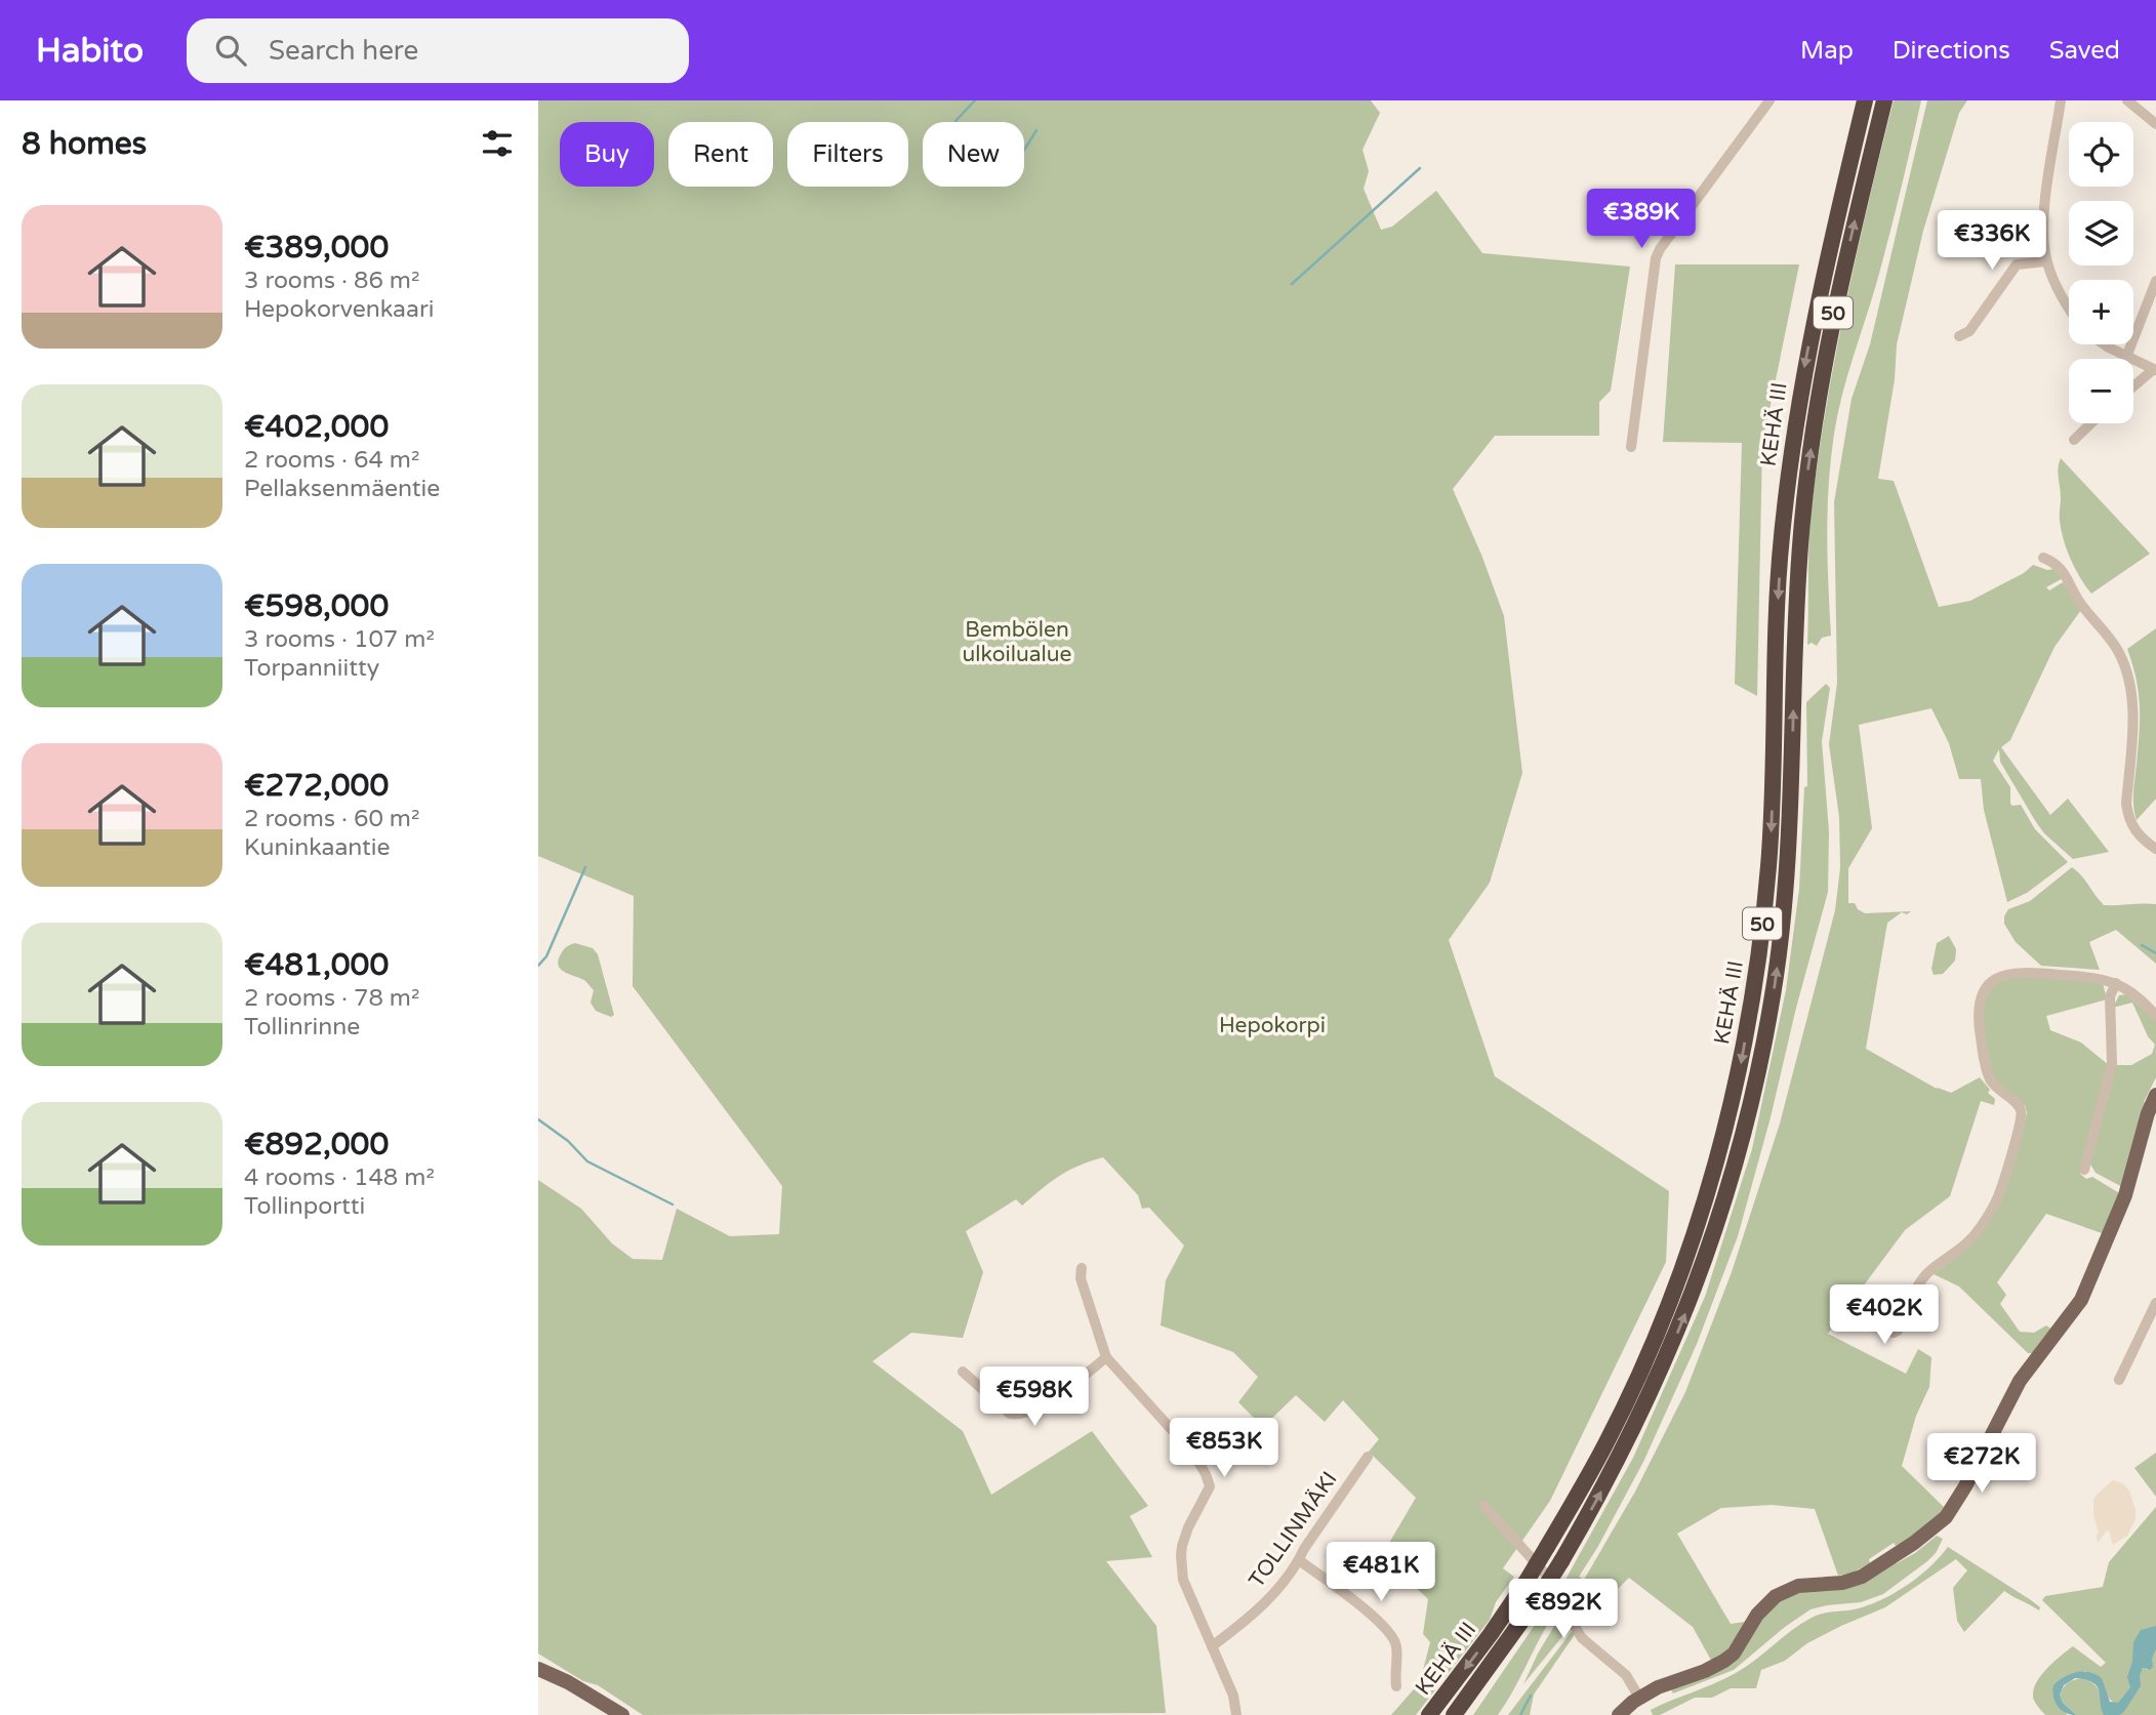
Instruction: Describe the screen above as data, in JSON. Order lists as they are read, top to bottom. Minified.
{"streets":{"highway":["50","KEHÄ III"],"street":["TOLLINMÄKI"]},"parks":["Bembölen ulkoilualue","Hepokorpi"],"page":{"header":"Habito","search":"Search here","nav":["Map","Directions","Saved"],"heading":"8 homes","map_buttons":["+","−"],"chip":["Buy","Rent","Filters","New"],"list":[{"name":"€389,000","note":"3 rooms · 86 m² · Hepokorvenkaari"},{"name":"€402,000","note":"2 rooms · 64 m² · Pellaksenmäentie"},{"name":"€598,000","note":"3 rooms · 107 m² · Torpanniitty"},{"name":"€272,000","note":"2 rooms · 60 m² · Kuninkaantie"},{"name":"€481,000","note":"2 rooms · 78 m² · Tollinrinne"},{"name":"€892,000","note":"4 rooms · 148 m² · Tollinportti"}],"price":["€389K","€336K","€402K","€598K","€853K","€272K","€481K","€892K"]}}
